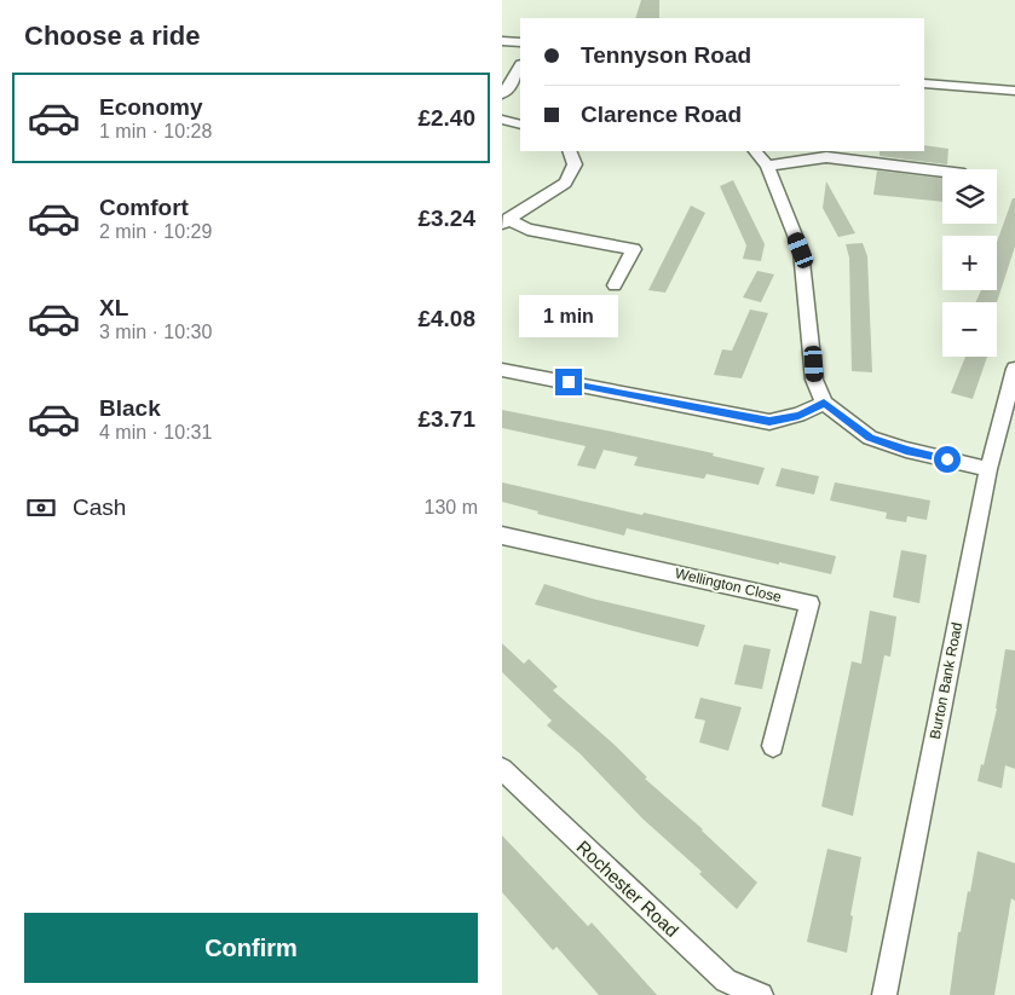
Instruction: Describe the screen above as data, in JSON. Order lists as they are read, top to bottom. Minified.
{"streets":{"street":["Wellington Close","Burton Bank Road","Rochester Road"]},"page":{"heading":"Choose a ride","banner":["Tennyson Road","Clarence Road"],"list":[{"name":"Economy","note":"1 min · 10:28","value":"£2.40"},{"name":"Comfort","note":"2 min · 10:29","value":"£3.24"},{"name":"XL","note":"3 min · 10:30","value":"£4.08"},{"name":"Black","note":"4 min · 10:31","value":"£3.71"}],"map_buttons":["+","−"],"bubble":"1 min","pay":["Cash","130 m"],"buttons":"Confirm"}}
